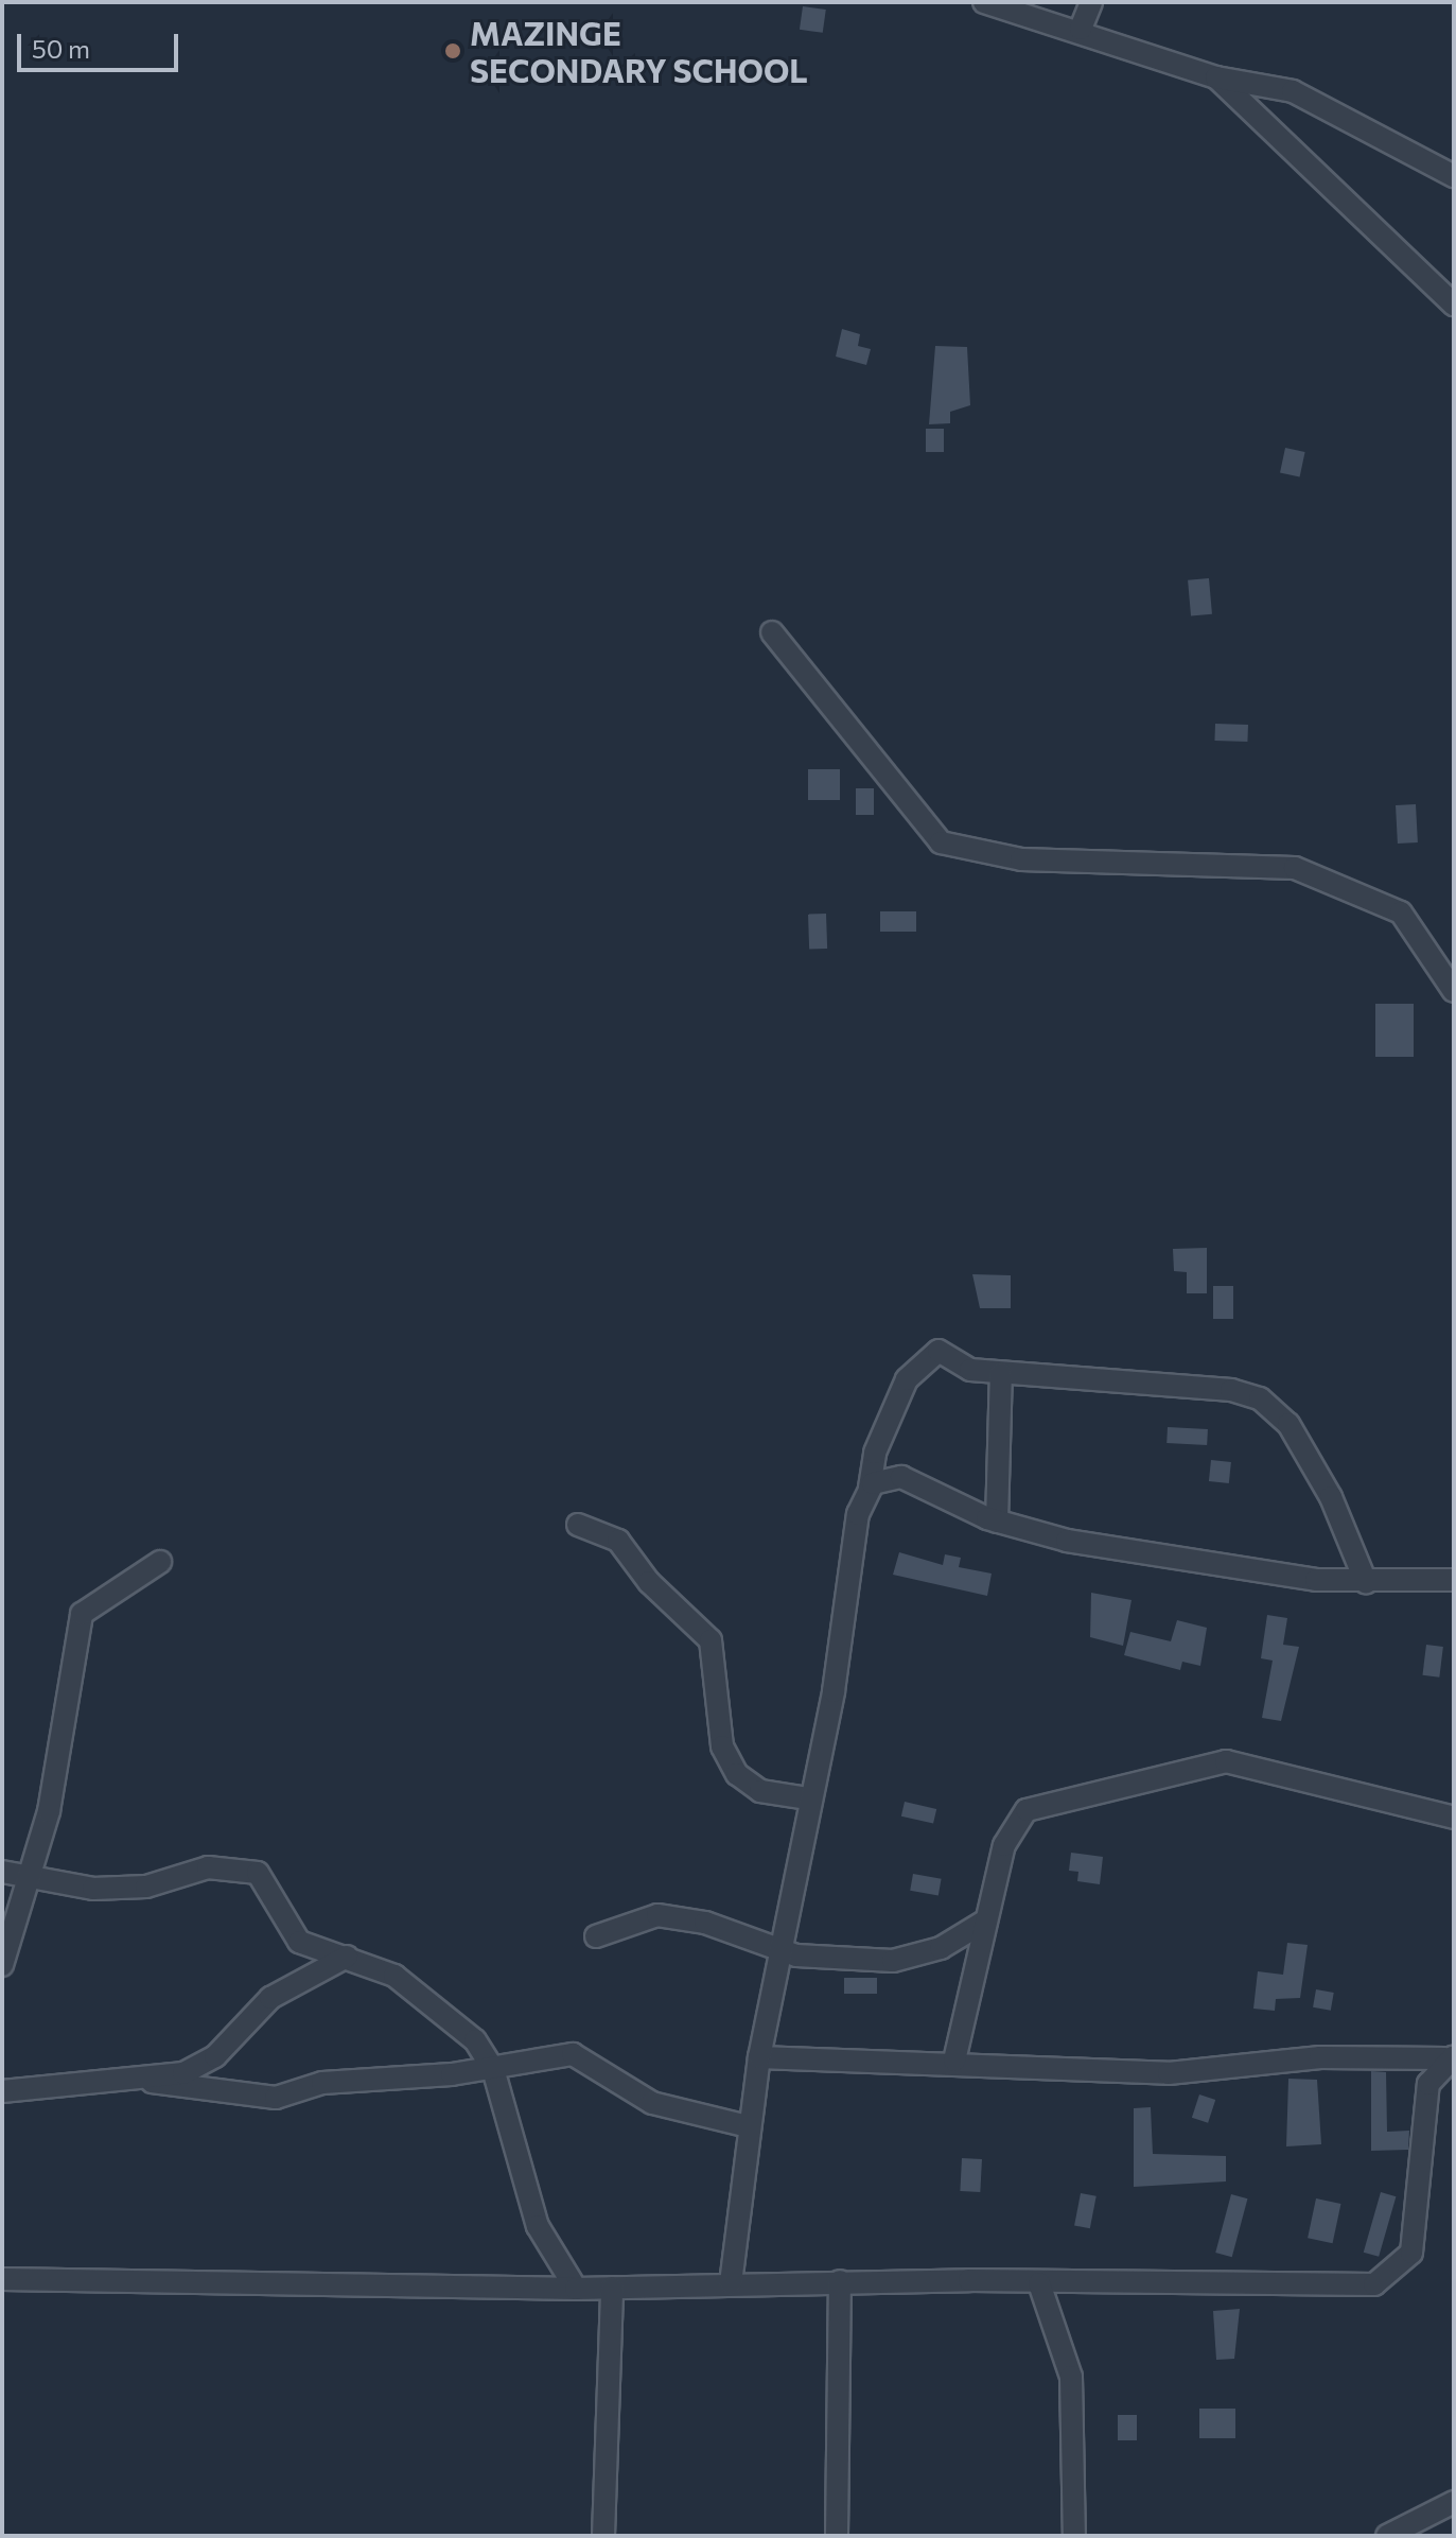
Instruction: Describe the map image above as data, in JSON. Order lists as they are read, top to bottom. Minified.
{"places":["MAZINGE SECONDARY SCHOOL"],"scale_bar":"50 m"}
